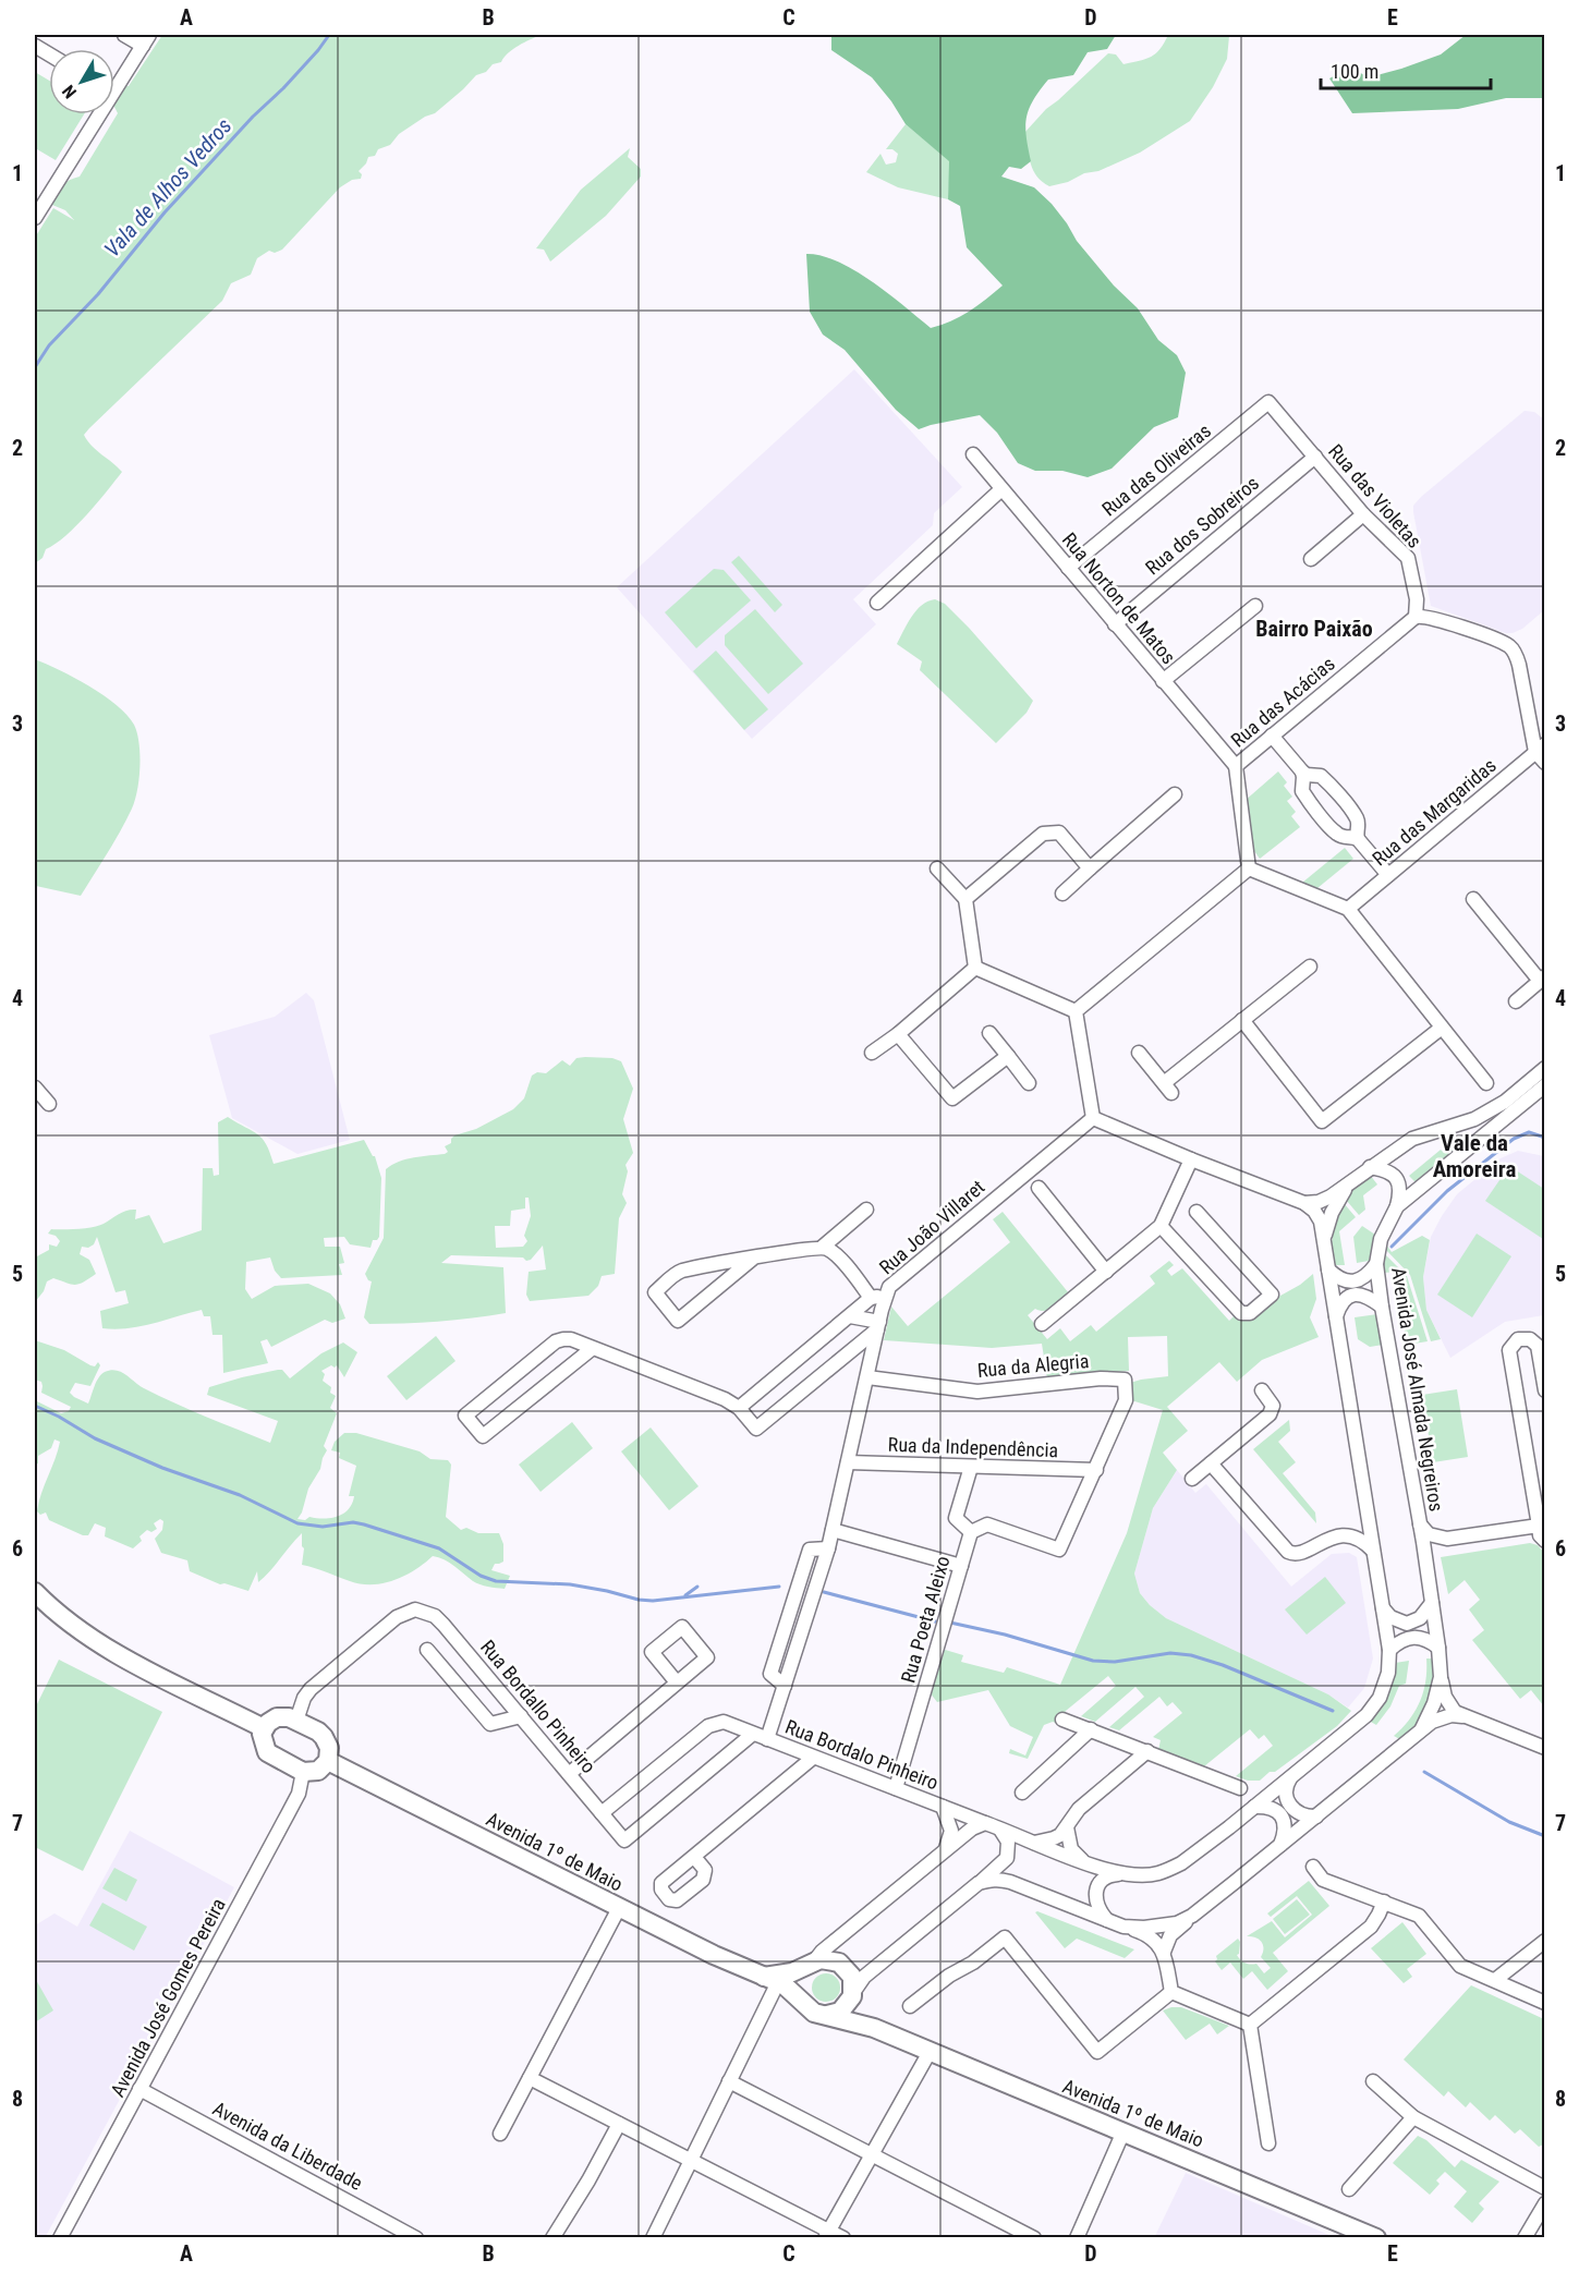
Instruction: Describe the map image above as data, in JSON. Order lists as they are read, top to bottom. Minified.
{"streets":{"main road":["Avenida 1º de Maio"],"street":["Rua das Oliveiras","Rua das Violetas","Rua dos Sobreiros","Rua Norton de Matos","Rua das Acácias","Rua das Margaridas","Rua João Villaret","Rua da Alegria","Avenida José Almada Negreiros","Rua da Independência","Rua Poeta Aleixo","Rua Bordallo Pinheiro","Rua Bordalo Pinheiro","Avenida José Gomes Pereira","Avenida da Liberdade"]},"crossings":[["Rua das Oliveiras","Rua das Violetas"],["Rua das Oliveiras","Rua Norton de Matos"],["Rua das Violetas","Rua dos Sobreiros"],["Rua das Violetas","Rua das Acácias"],["Rua dos Sobreiros","Rua Norton de Matos"],["Rua Norton de Matos","Rua das Acácias"],["Rua João Villaret","Rua da Alegria"],["Rua João Villaret","Rua da Independência"],["Rua João Villaret","Rua Bordalo Pinheiro"],["Rua da Alegria","Rua da Independência"],["Rua Poeta Aleixo","Rua Bordalo Pinheiro"],["Rua Bordallo Pinheiro","Rua Bordalo Pinheiro"],["Rua Bordallo Pinheiro","Avenida 1º de Maio"],["Rua Bordallo Pinheiro","Avenida José Gomes Pereira"],["Avenida 1º de Maio","Avenida José Gomes Pereira"],["Avenida José Gomes Pereira","Avenida da Liberdade"]],"districts":["Bairro Paixão","Vale da Amoreira"],"water":["Vala de Alhos Vedros"],"scale_bar":"100 m","north":"bottom left","grid":{"columns":["A","B","C","D","E"],"rows":["1","2","3","4","5","6","7","8"]}}
